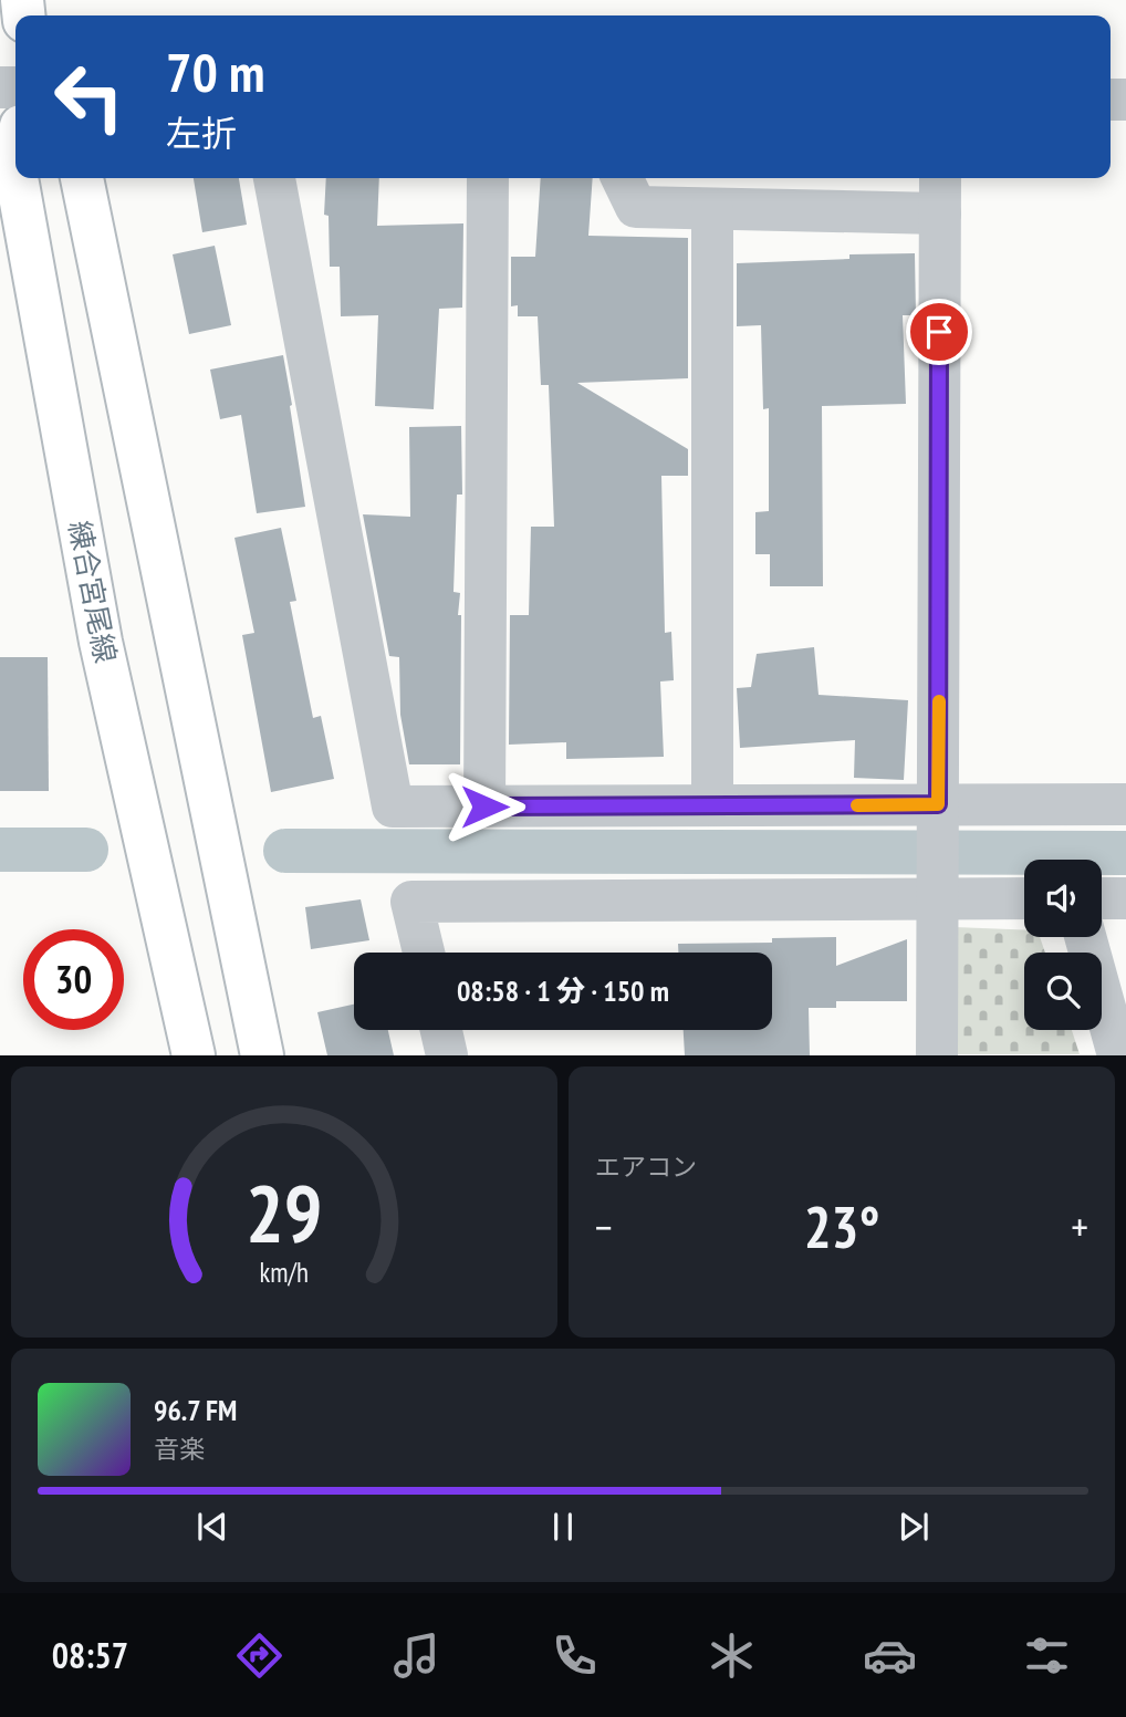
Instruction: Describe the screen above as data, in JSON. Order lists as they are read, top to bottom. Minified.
{"streets":{"main road":["練合宮尾線"]},"page":{"turn":["70 m","左折"],"limit":"30","trip":"08:58 · 1 分 · 150 m","tile":"エアコン","heat":["−","23°","+"],"song":["96.7 FM","音楽"],"tabs":"08:57","gauge":["29","km/h"]}}
